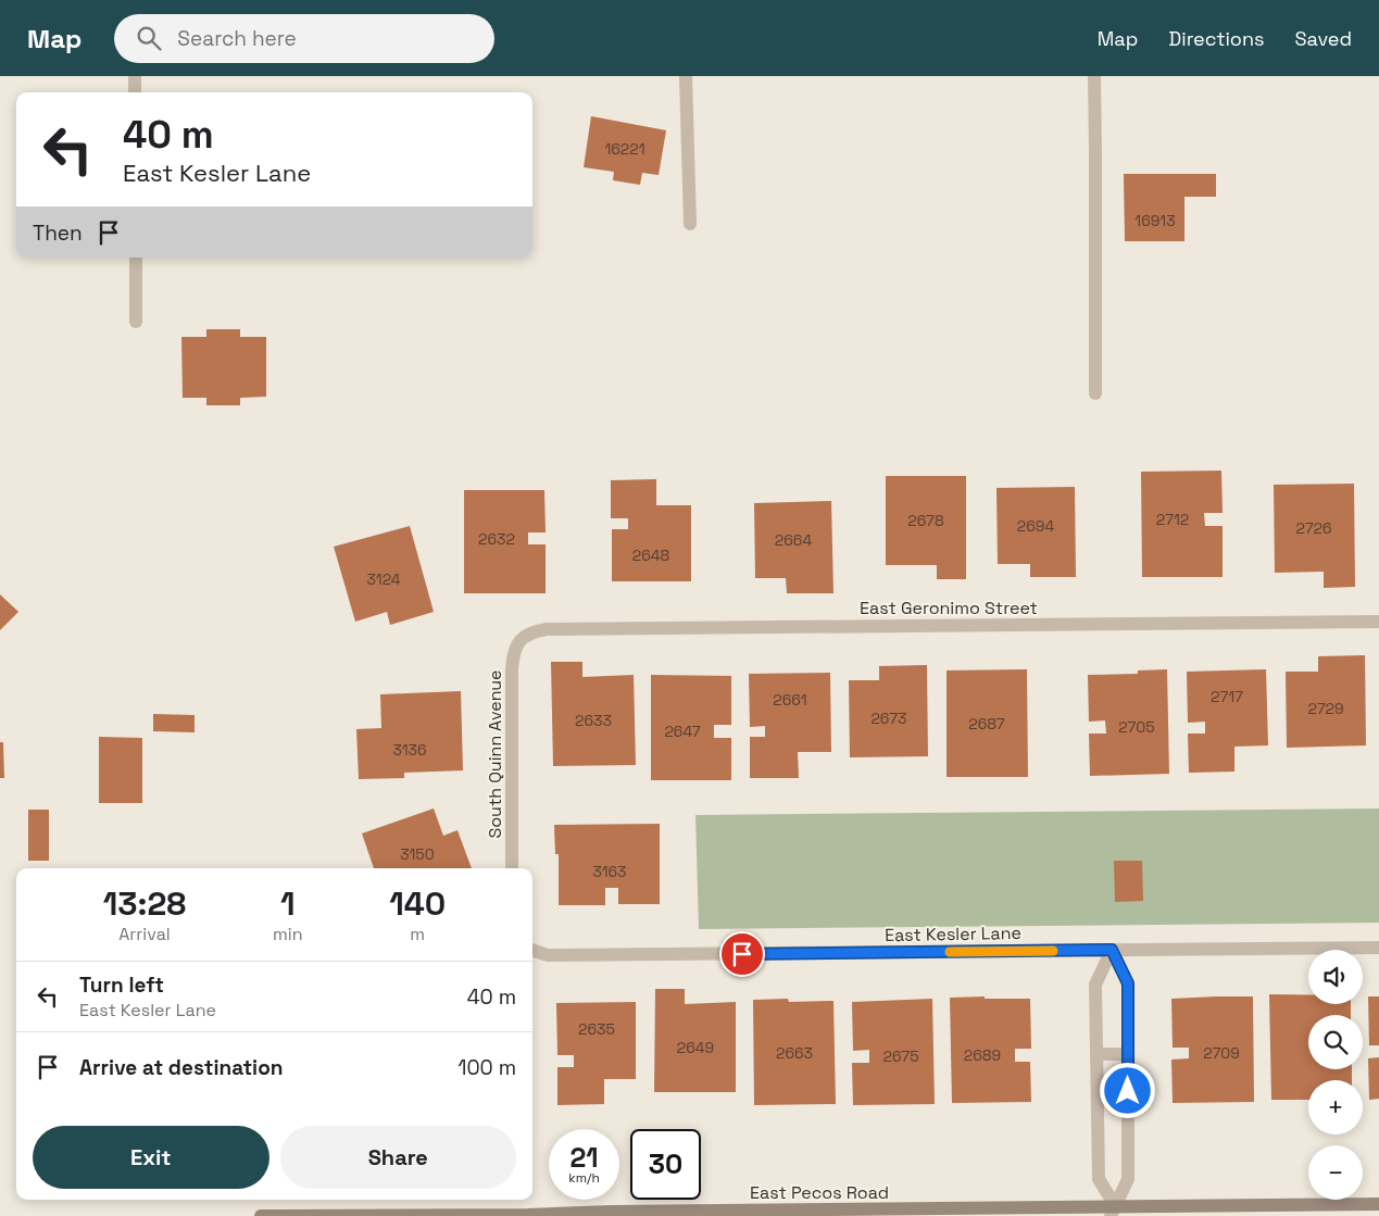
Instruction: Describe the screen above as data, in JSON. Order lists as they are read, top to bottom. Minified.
{"streets":{"main road":["East Pecos Road"],"street":["East Geronimo Street","South Quinn Avenue","East Kesler Lane"]},"crossings":[["East Geronimo Street","South Quinn Avenue"]],"house_numbers":["16221","16913","2712","2678","2694","2726","2632","2664","2648","3124","2717","2661","2729","2673","2633","2687","2705","2647","3136","3150","3163","2635","2649","2663","2709","2689","2675"],"page":{"header":"Map","search":"Search here","nav":["Map","Directions","Saved"],"turn":["40 m","East Kesler Lane"],"then":"Then","eta":["13:28","Arrival","1","min","140","m"],"map_buttons":["+","−"],"list":[{"name":"Turn left","note":"East Kesler Lane","value":"40 m"},{"name":"Arrive at destination","value":"100 m"}],"buttons":["Exit","Share"],"speed":"21 km/h","limit":"30"}}
